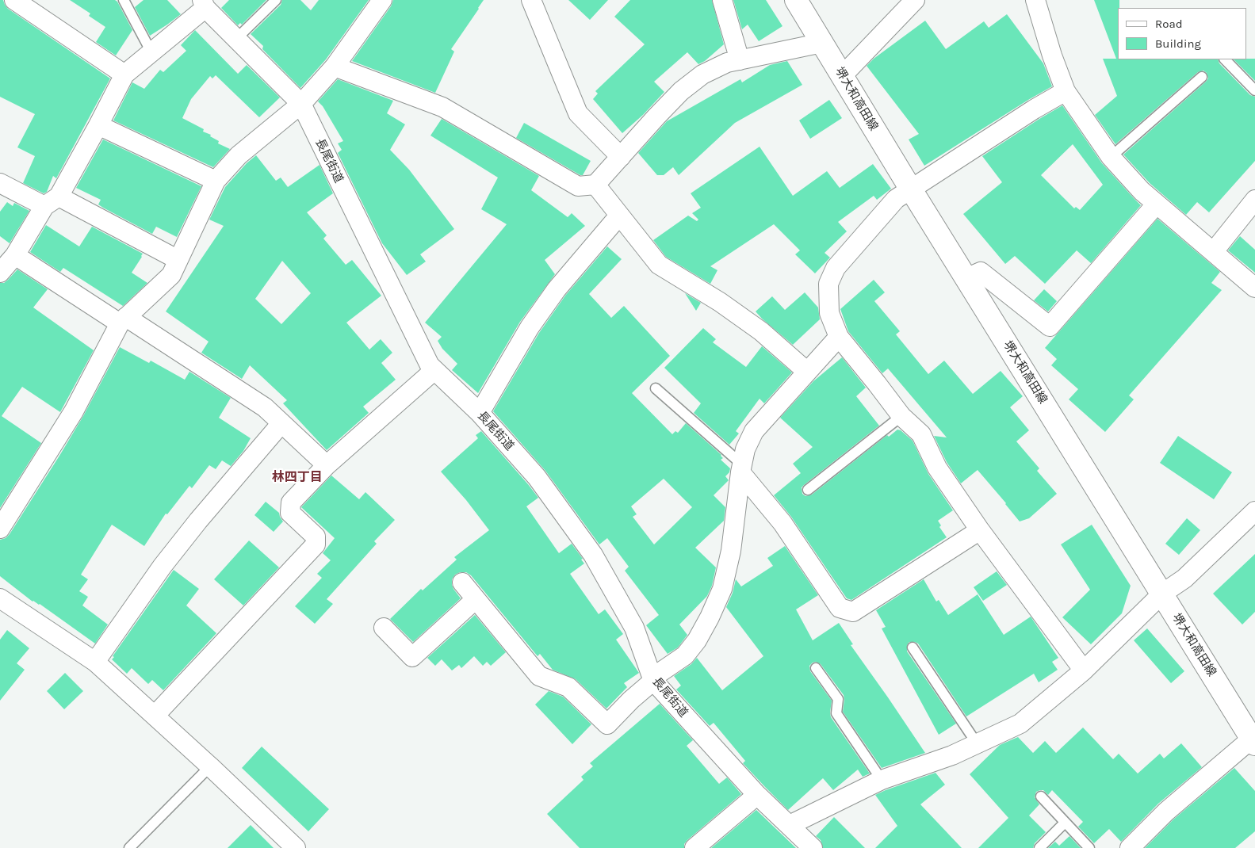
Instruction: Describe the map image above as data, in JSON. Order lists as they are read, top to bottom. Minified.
{"streets":{"main road":["堺大和高田線"],"street":["長尾街道"]},"districts":["林四丁目"],"legend":["Road","Building"]}
